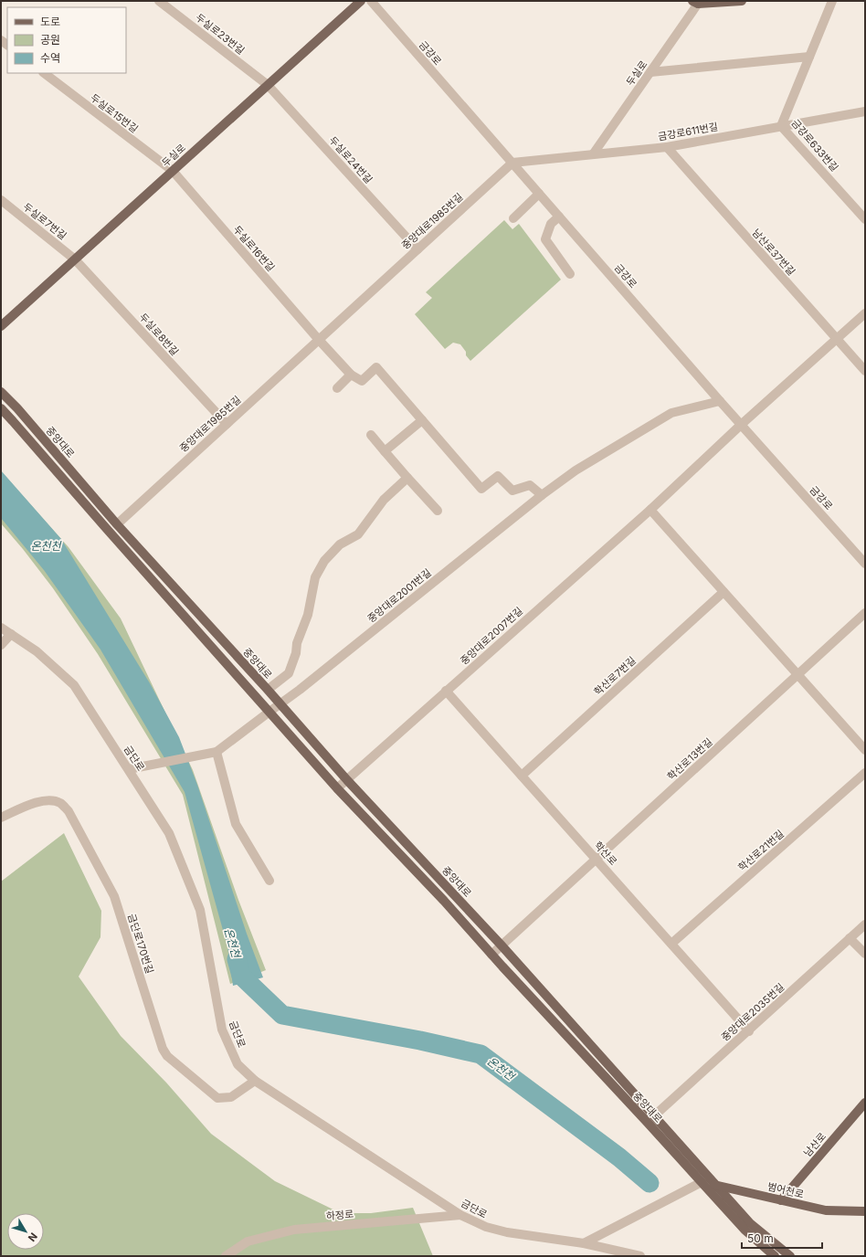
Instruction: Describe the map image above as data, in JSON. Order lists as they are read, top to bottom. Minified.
{"streets":{"main road":["두실로","중앙대로","남산로","범어천로"],"street":["두실로23번길","금강로","두실로15번길","금강로611번길","금강로633번길","두실로24번길","두실로7번길","중앙대로1985번길","두실로16번길","남산로37번길","두실로8번길","중앙대로2001번길","중앙대로2007번길","학산로7번길","금단로","학산로13번길","학산로21번길","학산로","금단로170번길","중앙대로2035번길","하정로"]},"crossings":[["두실로23번길","두실로"],["두실로23번길","두실로24번길"],["금강로","금강로611번길"],["금강로","중앙대로1985번길"],["금강로","중앙대로2001번길"],["금강로","중앙대로2007번길"],["두실로","두실로15번길"],["두실로","금강로611번길"],["두실로","두실로24번길"],["두실로","두실로7번길"],["두실로","두실로16번길"],["두실로","두실로8번길"],["두실로15번길","두실로16번길"],["금강로611번길","금강로633번길"],["금강로611번길","중앙대로1985번길"],["금강로611번길","남산로37번길"],["두실로24번길","중앙대로1985번길"],["두실로7번길","두실로8번길"],["중앙대로1985번길","두실로16번길"],["중앙대로1985번길","두실로8번길"],["중앙대로1985번길","중앙대로"],["중앙대로","중앙대로2001번길"],["중앙대로","중앙대로2007번길"],["중앙대로","중앙대로2035번길"],["중앙대로","범어천로"],["중앙대로2007번길","학산로"],["학산로7번길","학산로"],["금단로","금단로170번길"],["금단로","하정로"],["학산로13번길","학산로"],["학산로21번길","학산로"],["학산로","중앙대로2035번길"],["남산로","범어천로"]],"water":["온천천"],"legend":["도로","공원","수역"],"scale_bar":"50 m","north":"bottom right"}
